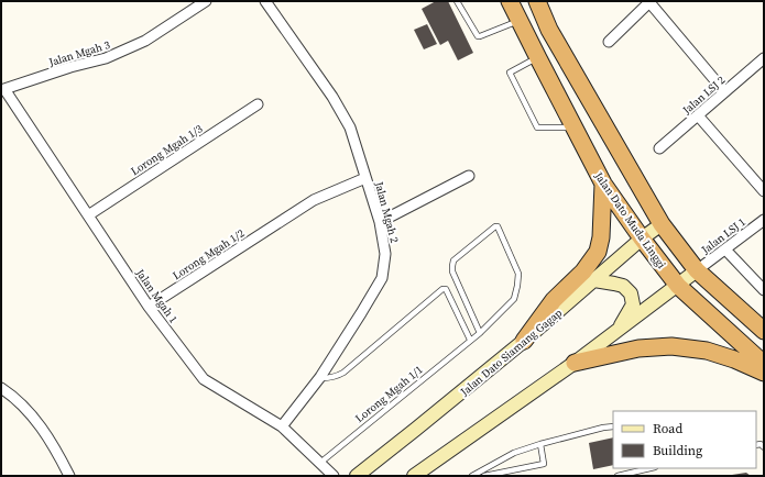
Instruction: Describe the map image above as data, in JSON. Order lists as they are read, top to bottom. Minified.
{"streets":{"highway":["Jalan Dato Muda Linggi"],"main road":["Jalan Dato Siamang Gagap"],"street":["Jalan Mgah 3","Jalan LSJ 2","Lorong Mgah 1/3","Jalan Mgah 2","Jalan LSJ 1","Lorong Mgah 1/2","Jalan Mgah 1"],"lane":["Lorong Mgah 1/1"]},"crossings":[["Jalan Mgah 3","Jalan Mgah 1"],["Lorong Mgah 1/3","Jalan Mgah 1"],["Jalan Mgah 2","Lorong Mgah 1/2"],["Jalan Mgah 2","Jalan Mgah 1"],["Jalan Dato Muda Linggi","Jalan LSJ 1"],["Jalan Dato Muda Linggi","Jalan Dato Siamang Gagap"],["Lorong Mgah 1/2","Jalan Mgah 1"],["Jalan Mgah 1","Lorong Mgah 1/1"]],"legend":["Road","Building"]}
